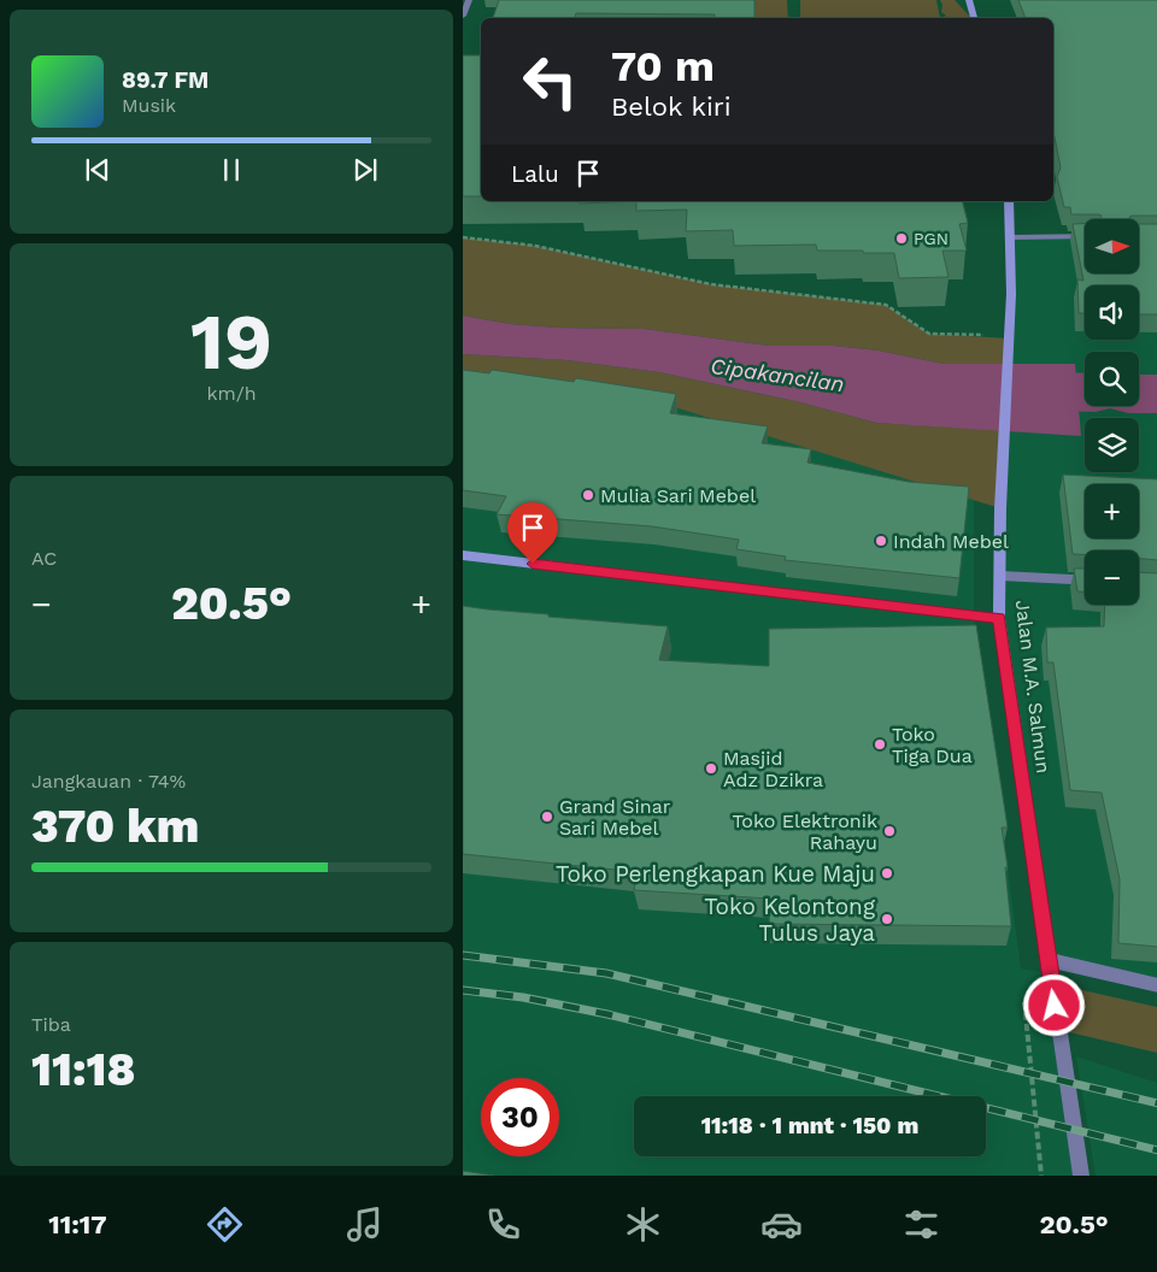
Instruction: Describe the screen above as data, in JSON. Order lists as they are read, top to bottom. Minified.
{"streets":{"street":["Jalan M.A. Salmun"]},"water":["Cipakancilan"],"places":["PGN","Mulia Sari Mebel","Indah Mebel","Toko Tiga Dua","Masjid Adz Dzikra","Grand Sinar Sari Mebel","Toko Elektronik Rahayu","Toko Perlengkapan Kue Maju","Toko Kelontong Tulus Jaya"],"north":"right","page":{"turn":["70 m","Belok kiri"],"song":["89.7 FM","Musik"],"then":"Lalu","map_buttons":["+","−"],"tile":[["19","km/h"],"AC",["Jangkauan · 74%","370 km"],["Tiba","11:18"]],"heat":["−","20.5°","+"],"limit":"30","trip":"11:18 · 1 mnt · 150 m","tabs":["11:17","20.5°"]}}
